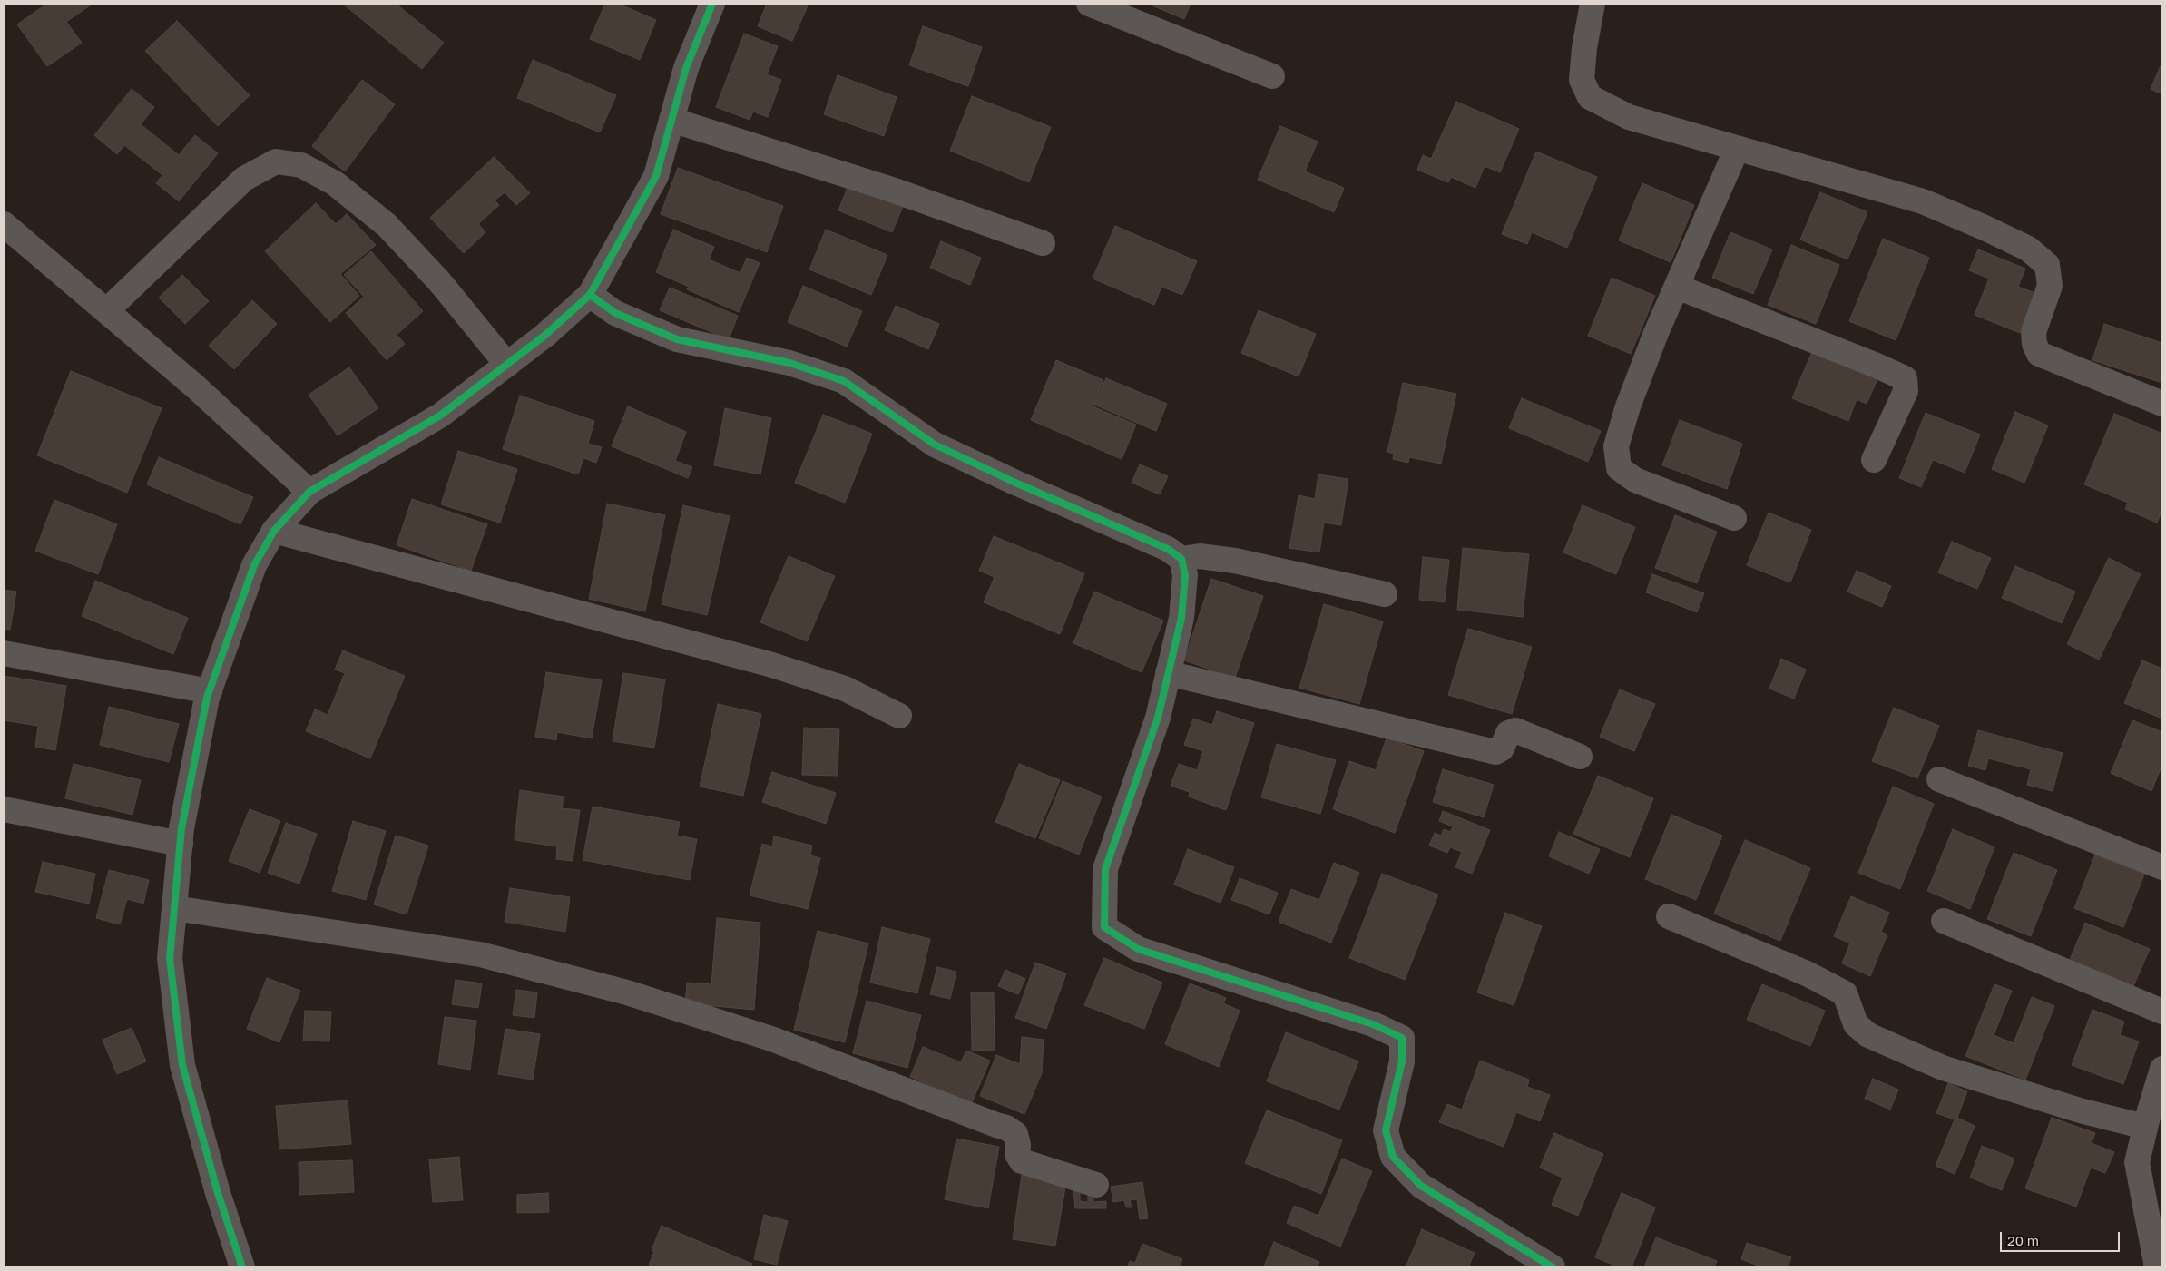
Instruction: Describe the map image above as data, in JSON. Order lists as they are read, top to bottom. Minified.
{"scale_bar":"20 m"}
